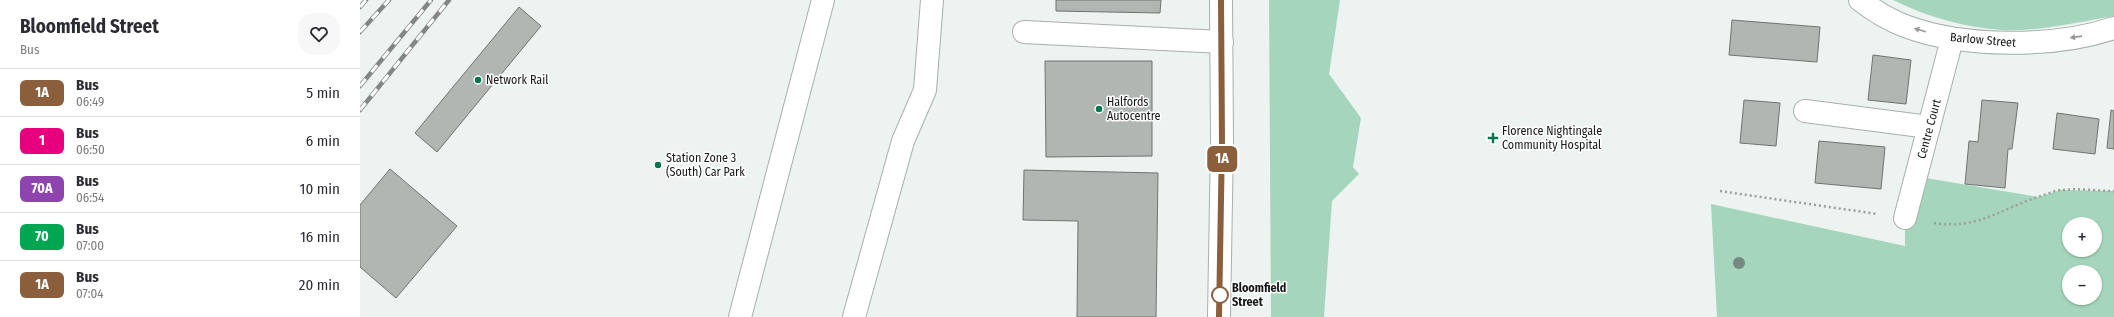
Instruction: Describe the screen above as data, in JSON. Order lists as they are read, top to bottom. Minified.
{"streets":{"street":["Barlow Street","Centre Court"]},"crossings":[["Barlow Street","Centre Court"]],"places":{"other":["Network Rail","Halfords Autocentre","Station Zone 3 (South) Car Park","Bloomfield Street"],"health":["Florence Nightingale Community Hospital"]},"lines":["bus line 1A"],"page":{"heading":["Bloomfield Street","Bus"],"on_map":"1A","list":[{"mark":"1A","name":"Bus","note":"06:49","value":"5 min"},{"mark":"1","name":"Bus","note":"06:50","value":"6 min"},{"mark":"70A","name":"Bus","note":"06:54","value":"10 min"},{"mark":"70","name":"Bus","note":"07:00","value":"16 min"},{"mark":"1A","name":"Bus","note":"07:04","value":"20 min"}],"map_buttons":["+","−"]}}
